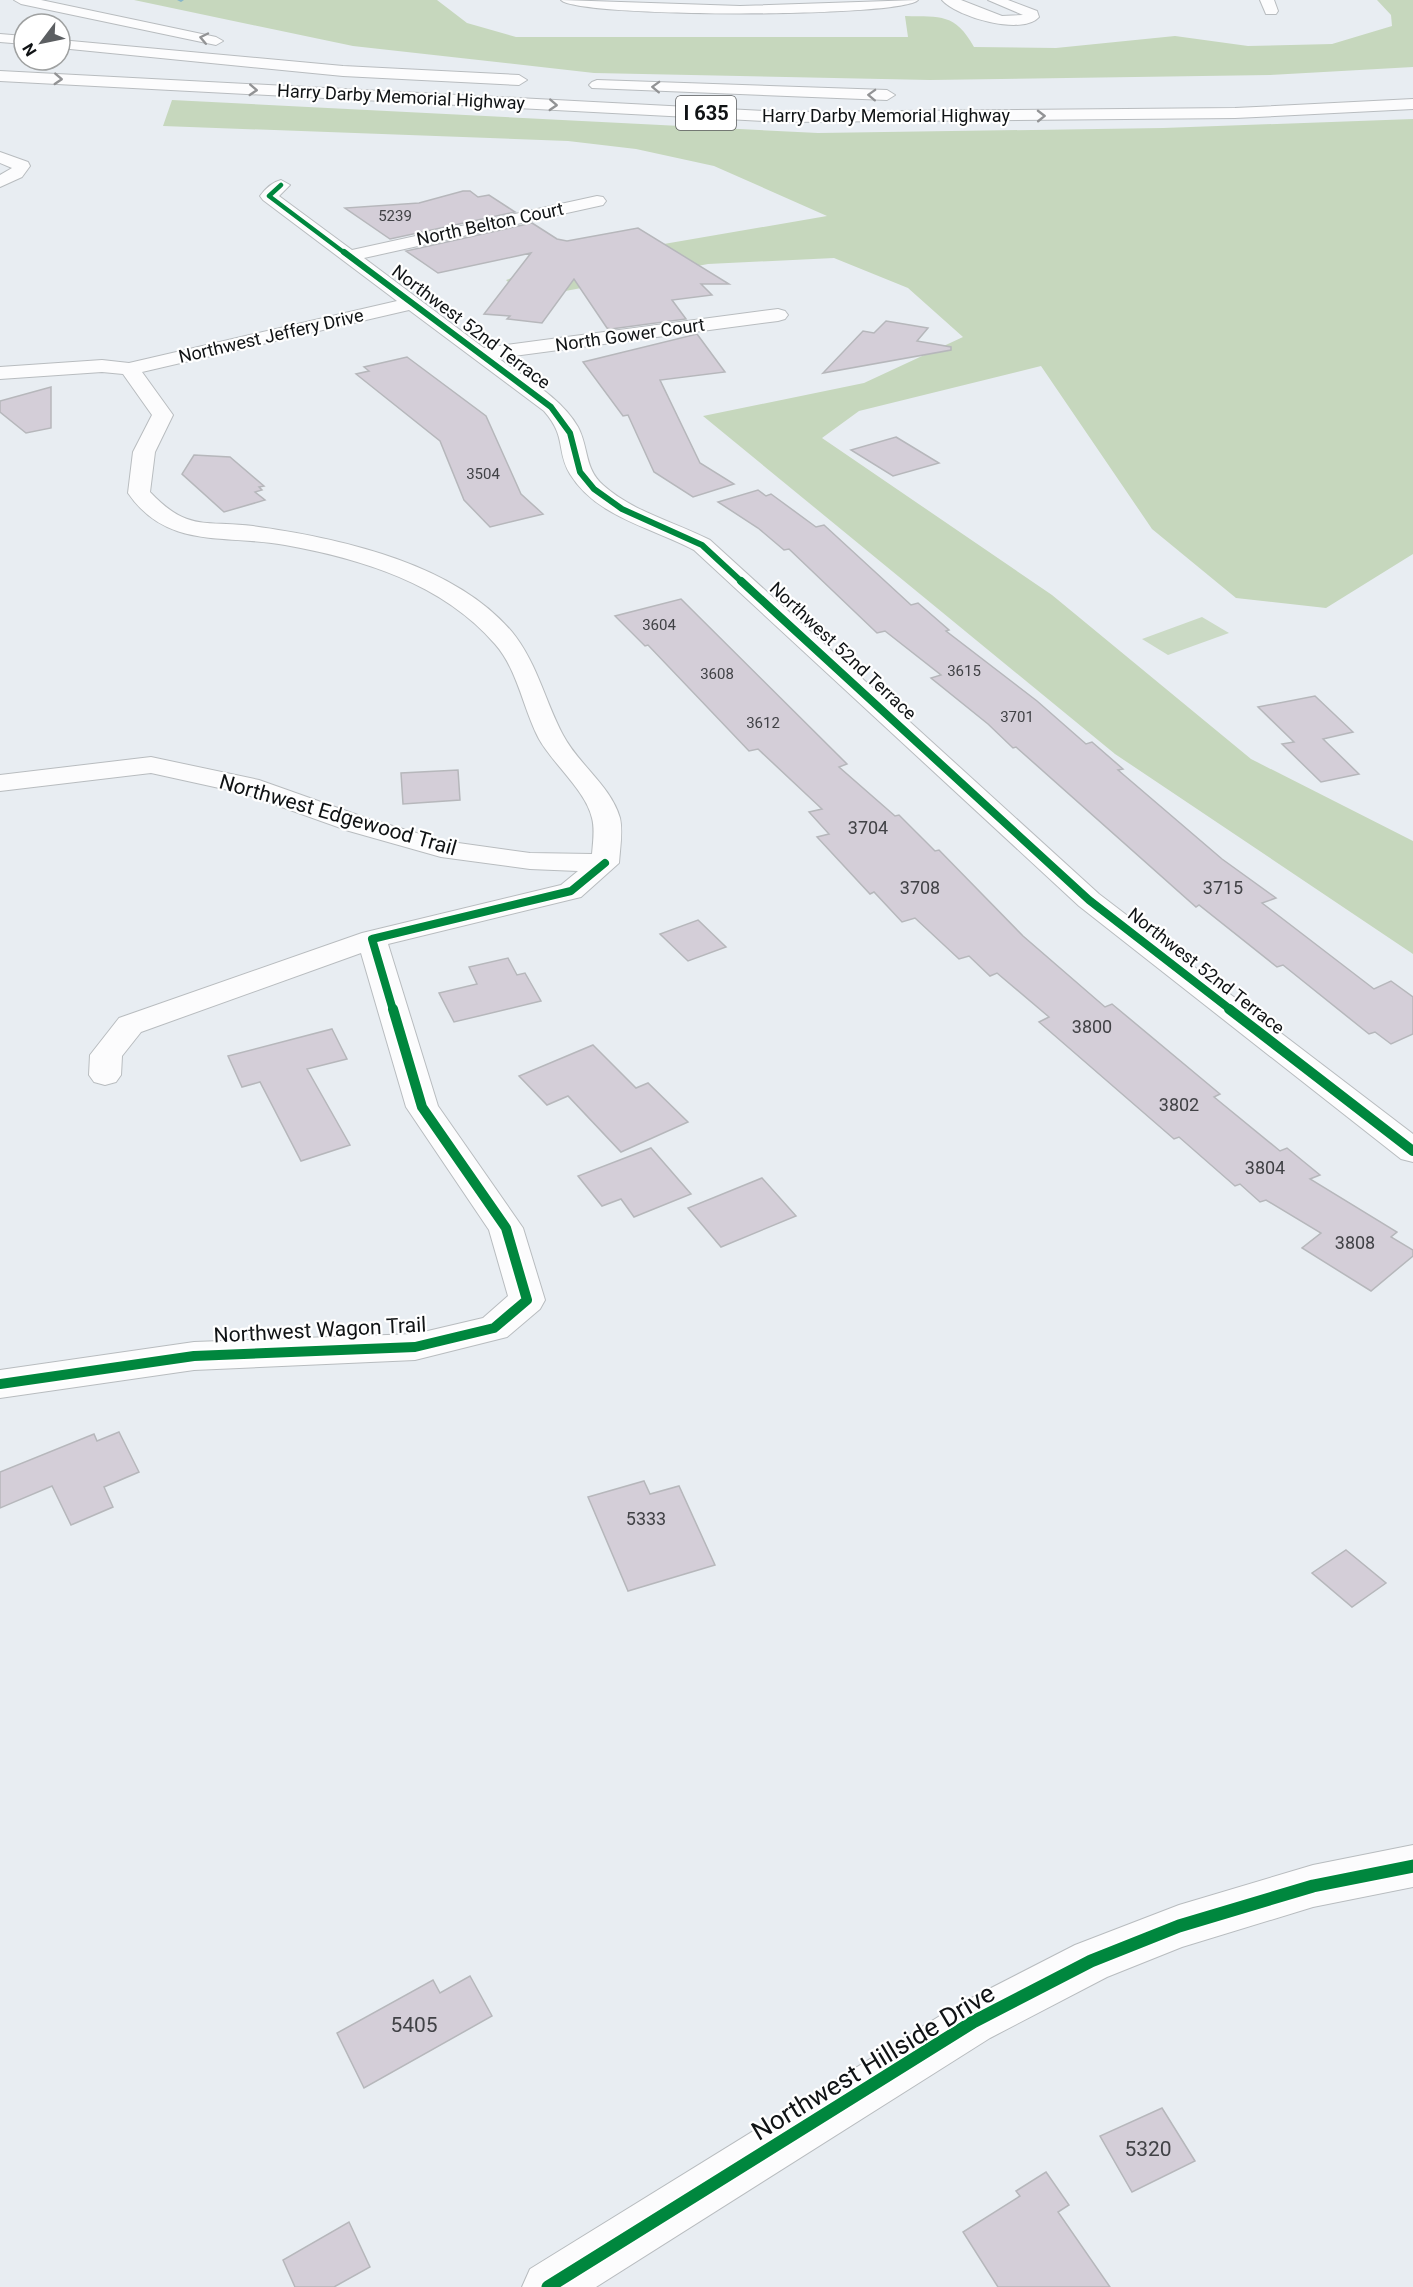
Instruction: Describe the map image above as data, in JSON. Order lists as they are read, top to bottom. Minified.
{"streets":{"main road":["Harry Darby Memorial Highway","I 635","North Belton Court","Northwest 52nd Terrace","North Gower Court","Northwest Jeffery Drive","Northwest Edgewood Trail","Northwest Wagon Trail","Northwest Hillside Drive"]},"crossings":[["North Belton Court","Northwest 52nd Terrace"],["Northwest 52nd Terrace","North Gower Court"],["Northwest 52nd Terrace","Northwest Jeffery Drive"]],"house_numbers":["5239","3504","3604","3615","3608","3701","3612","3704","3708","3715","3800","3802","3804","3808","5333","5405","5320"],"north":"bottom left"}
